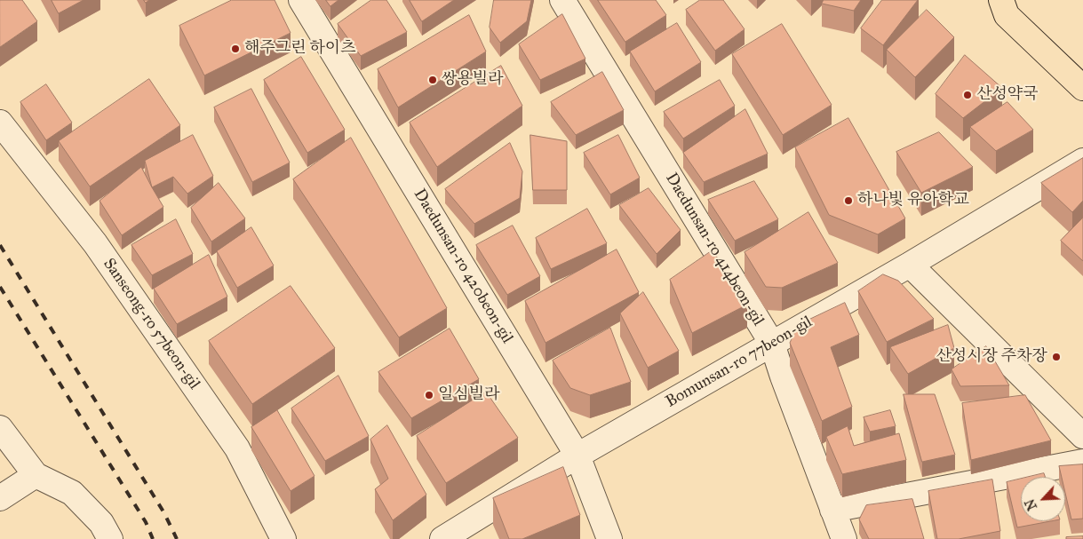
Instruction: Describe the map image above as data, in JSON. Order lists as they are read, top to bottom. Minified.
{"streets":{"street":["Daedunsan-ro 414beon-gil","Daedunsan-ro 420beon-gil","Sanseong-ro 57beon-gil","Bomunsan-ro 77beon-gil"]},"crossings":[["Daedunsan-ro 414beon-gil","Bomunsan-ro 77beon-gil"],["Daedunsan-ro 420beon-gil","Bomunsan-ro 77beon-gil"]],"places":["해주그린 하이츠","쌍용빌라","산성약국","하나빛 유아학교","산성시장 주차장","일심빌라"],"north":"bottom left"}
